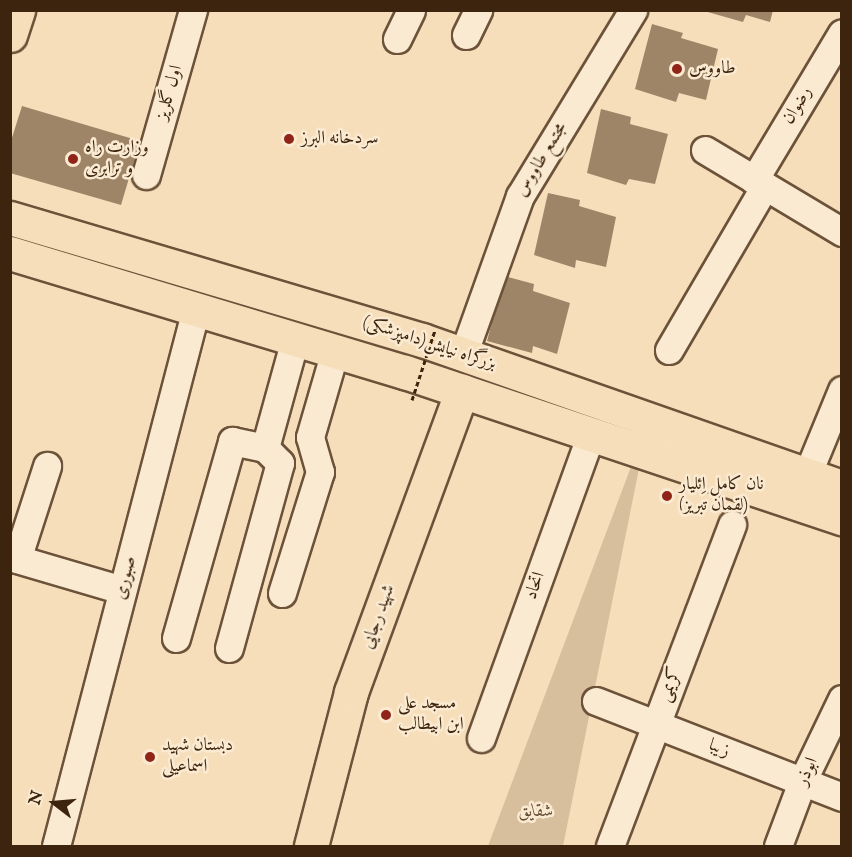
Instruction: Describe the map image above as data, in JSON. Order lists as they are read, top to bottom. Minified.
{"streets":{"main road":["بزرگراه نیایش(دامپزشکی)","شهید رجایی"],"street":["اول گلریز","رضوان","مجتمع طاووس","صبوری","اتحاد","کریمی","زیبا","ابوذر"]},"crossings":[["مجتمع طاووس","بزرگراه نیایش(دامپزشکی)"],["بزرگراه نیایش(دامپزشکی)","صبوری"],["بزرگراه نیایش(دامپزشکی)","اتحاد"],["بزرگراه نیایش(دامپزشکی)","شهید رجایی"],["کریمی","زیبا"],["زیبا","ابوذر"]],"parks":["شقایق"],"places":["طاووس","سردخانه البرز","وزارت راه و ترابری","نان کامل اِئلیار (لقمان تبریز)","مسجد علی ابن ابیطالب","دبستان شهید اسماعیلی"],"north":"left"}
